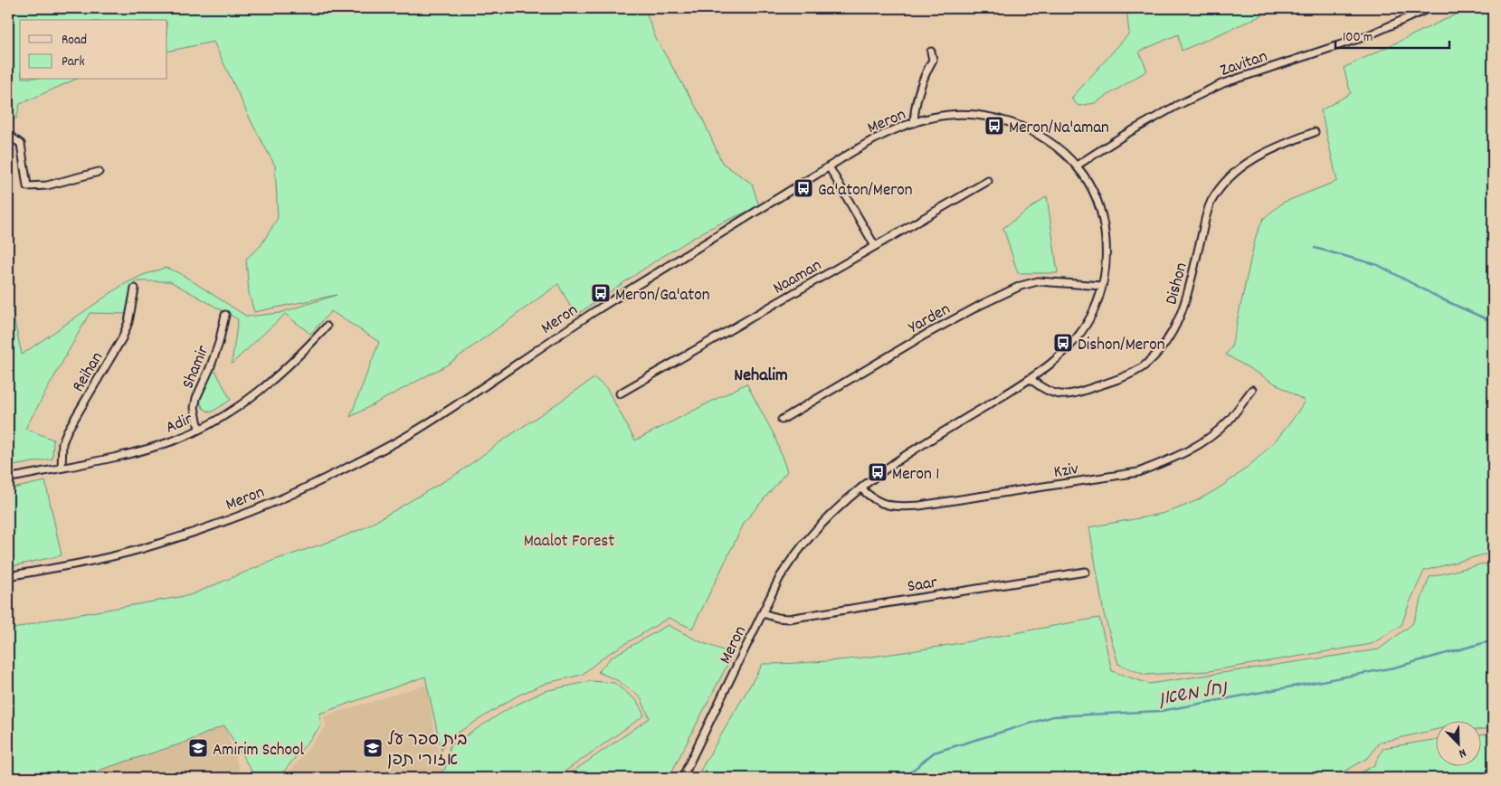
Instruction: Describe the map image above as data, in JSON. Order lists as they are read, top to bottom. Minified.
{"streets":{"street":["Zavitan","Meron","Naaman","Dishon","Yarden","Shamir","Reihan","Adir","Kziv","Saar"]},"crossings":[["Zavitan","Meron"],["Meron","Dishon"],["Meron","Yarden"],["Meron","Kziv"],["Meron","Saar"],["Shamir","Adir"],["Reihan","Adir"]],"districts":["Nehalim"],"water":["נחל משאן"],"parks":["Maalot Forest"],"places":{"bus stop":["Meron/Na'aman","Ga'aton/Meron","Meron/Ga'aton","Dishon/Meron","Meron 1"],"school or university":["Amirim School","בית ספר על אזורי תפן"]},"legend":["Road","Park"],"scale_bar":"100 m","north":"bottom right"}
